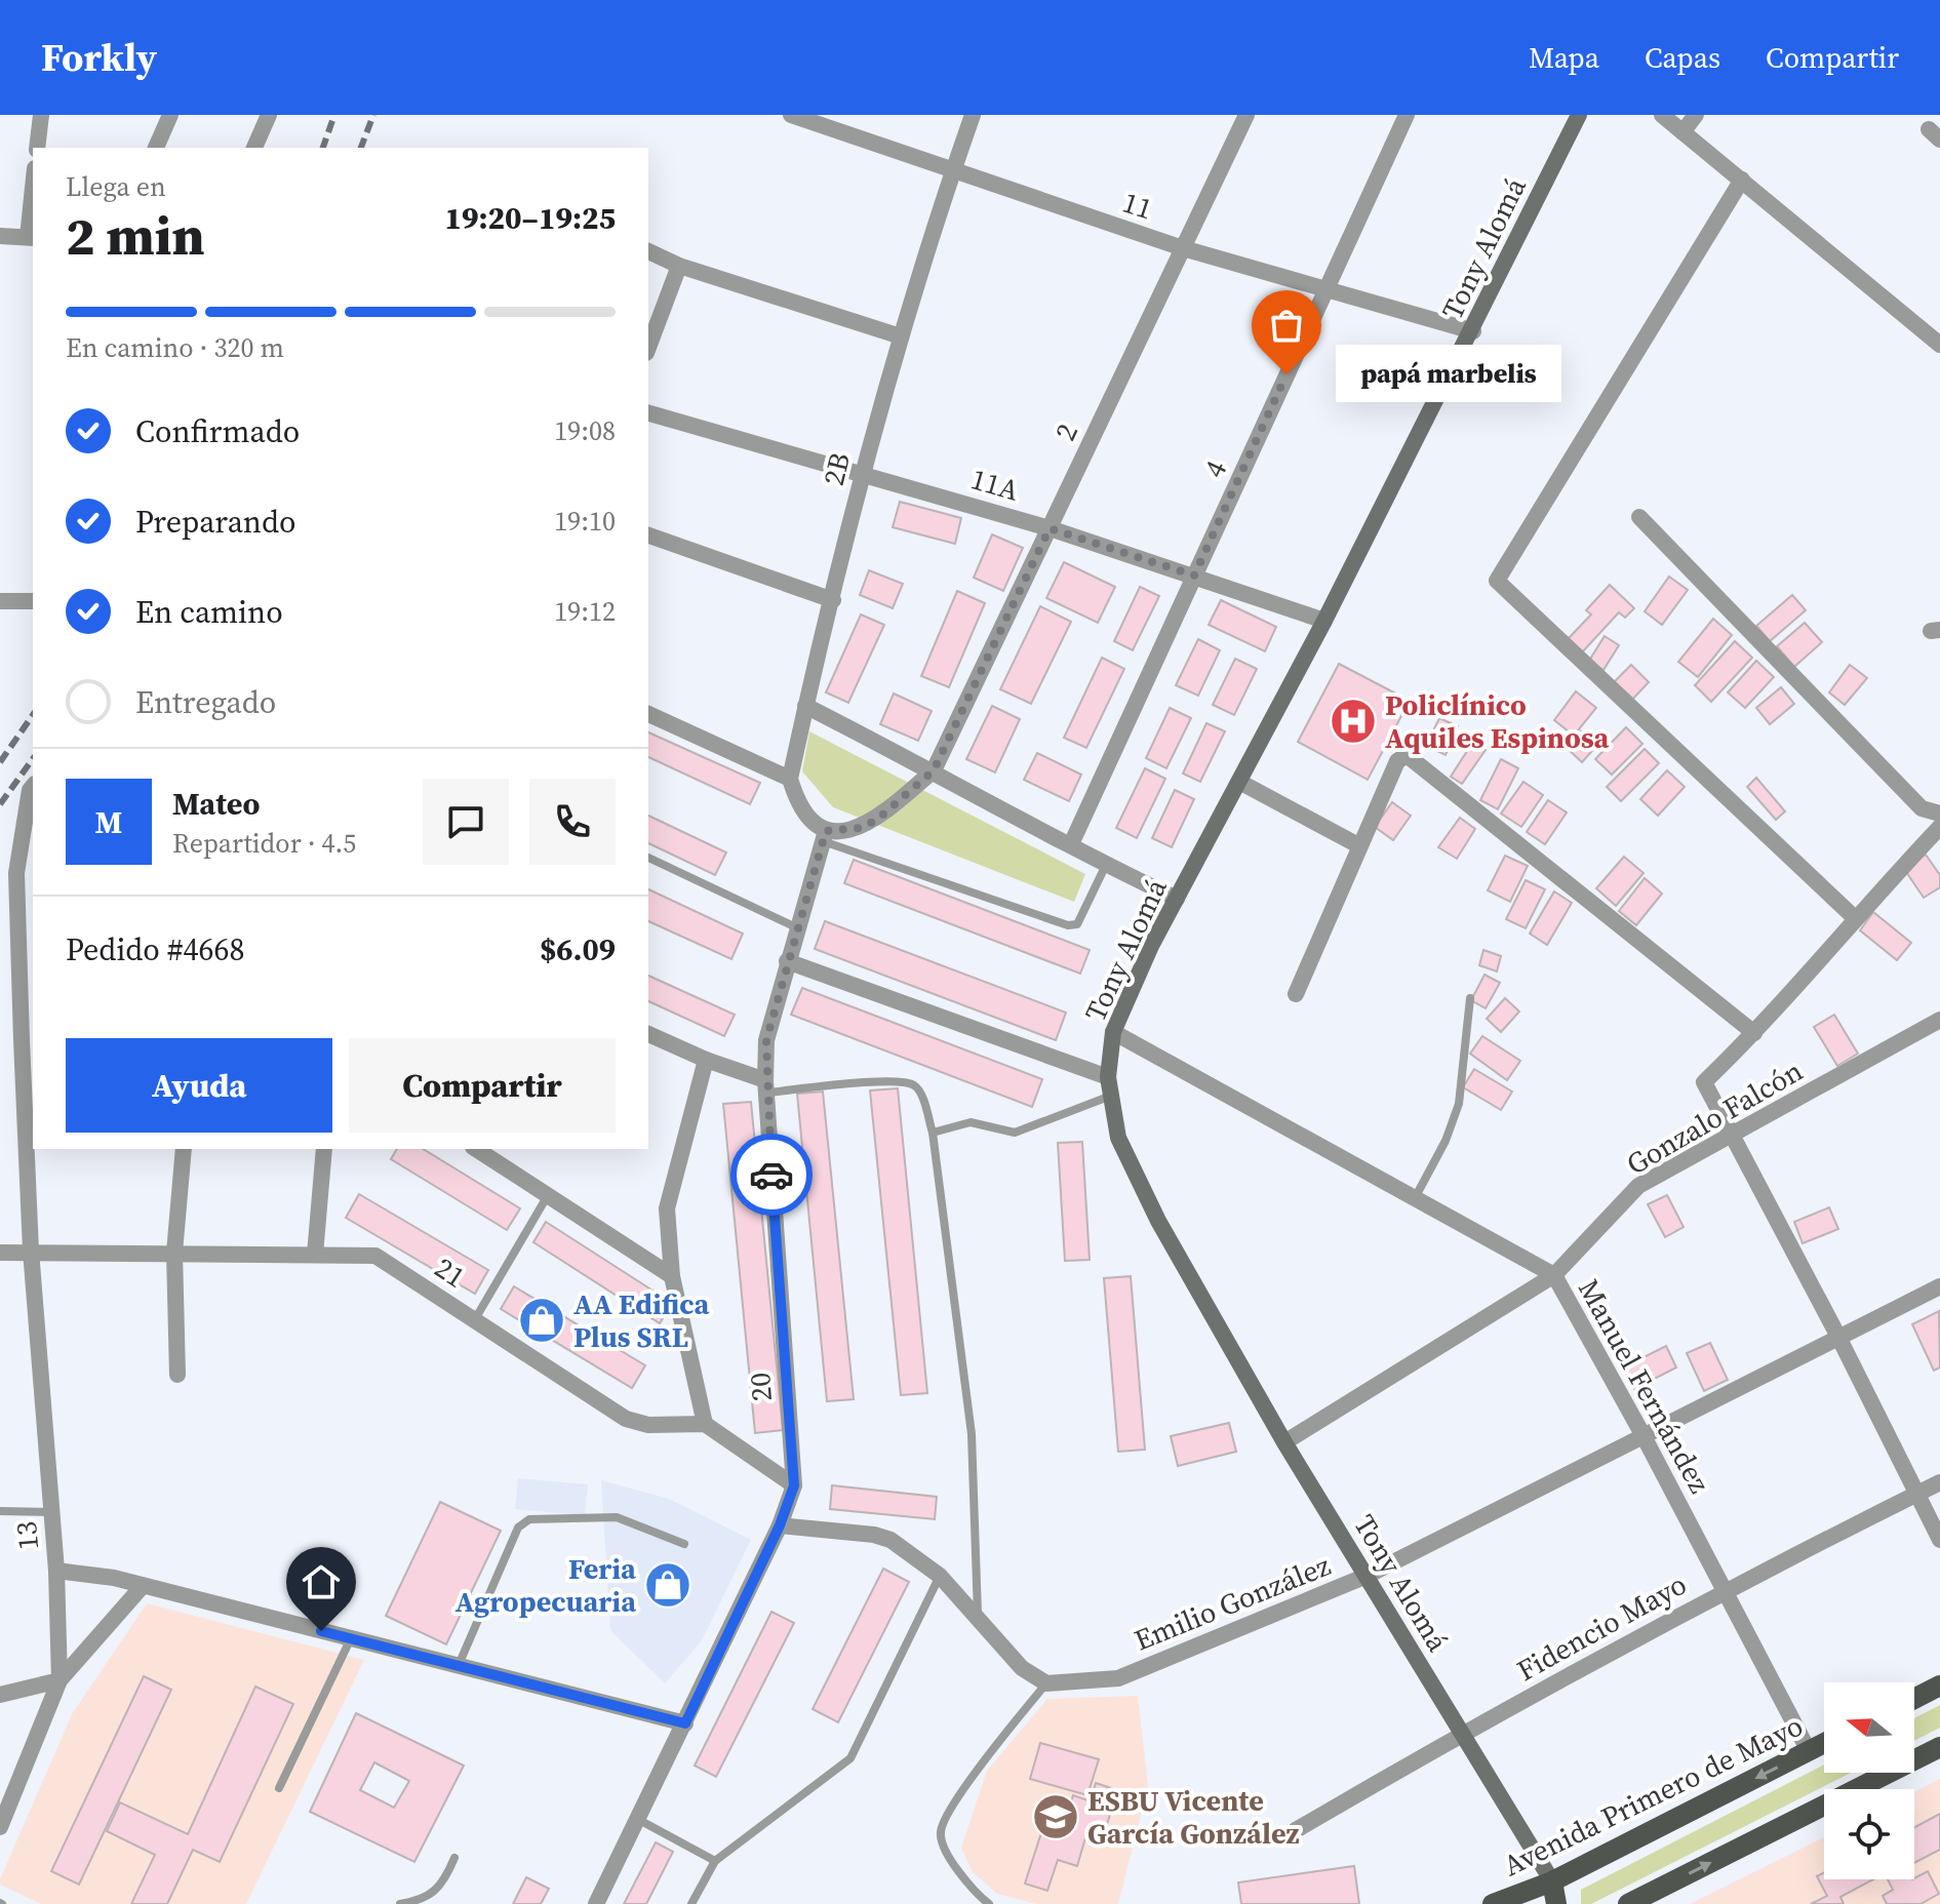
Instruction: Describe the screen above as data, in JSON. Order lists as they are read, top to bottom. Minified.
{"streets":{"main road":["Avenida Primero de Mayo"],"street":["11","Tony Alomá","2","2B","4","11A","Gonzalo Falcón","21","Manuel Fernández","20","13","Emilio González","Fidencio Mayo"]},"crossings":[["11","Tony Alomá"],["11","2"],["11","2B"],["11","4"],["Tony Alomá","11A"],["Tony Alomá","Gonzalo Falcón"],["Tony Alomá","Manuel Fernández"],["Tony Alomá","Emilio González"],["Tony Alomá","Fidencio Mayo"],["Tony Alomá","Avenida Primero de Mayo"],["2","11A"],["2B","11A"],["4","11A"],["Gonzalo Falcón","Manuel Fernández"],["21","13"],["Manuel Fernández","Emilio González"],["Manuel Fernández","Fidencio Mayo"],["Manuel Fernández","Avenida Primero de Mayo"]],"places":{"other":["papá marbelis"],"hospital":["Policlínico Aquiles Espinosa"],"shop":["AA Edifica Plus SRL","Feria Agropecuaria"],"school or university":["ESBU Vicente García González"]},"north":"left","page":{"header":"Forkly","nav":["Mapa","Capas","Compartir"],"heading":["2 min","Llega en","19:20–19:25"],"panel":["Mateo","Repartidor · 4.5","Pedido #4668","$6.09"],"bar":"En camino · 320 m","bubble":"papá marbelis","list":[["Confirmado","19:08"],["Preparando","19:10"],["En camino","19:12"],"Entregado"],"round":"M","buttons":["Ayuda","Compartir"]}}
